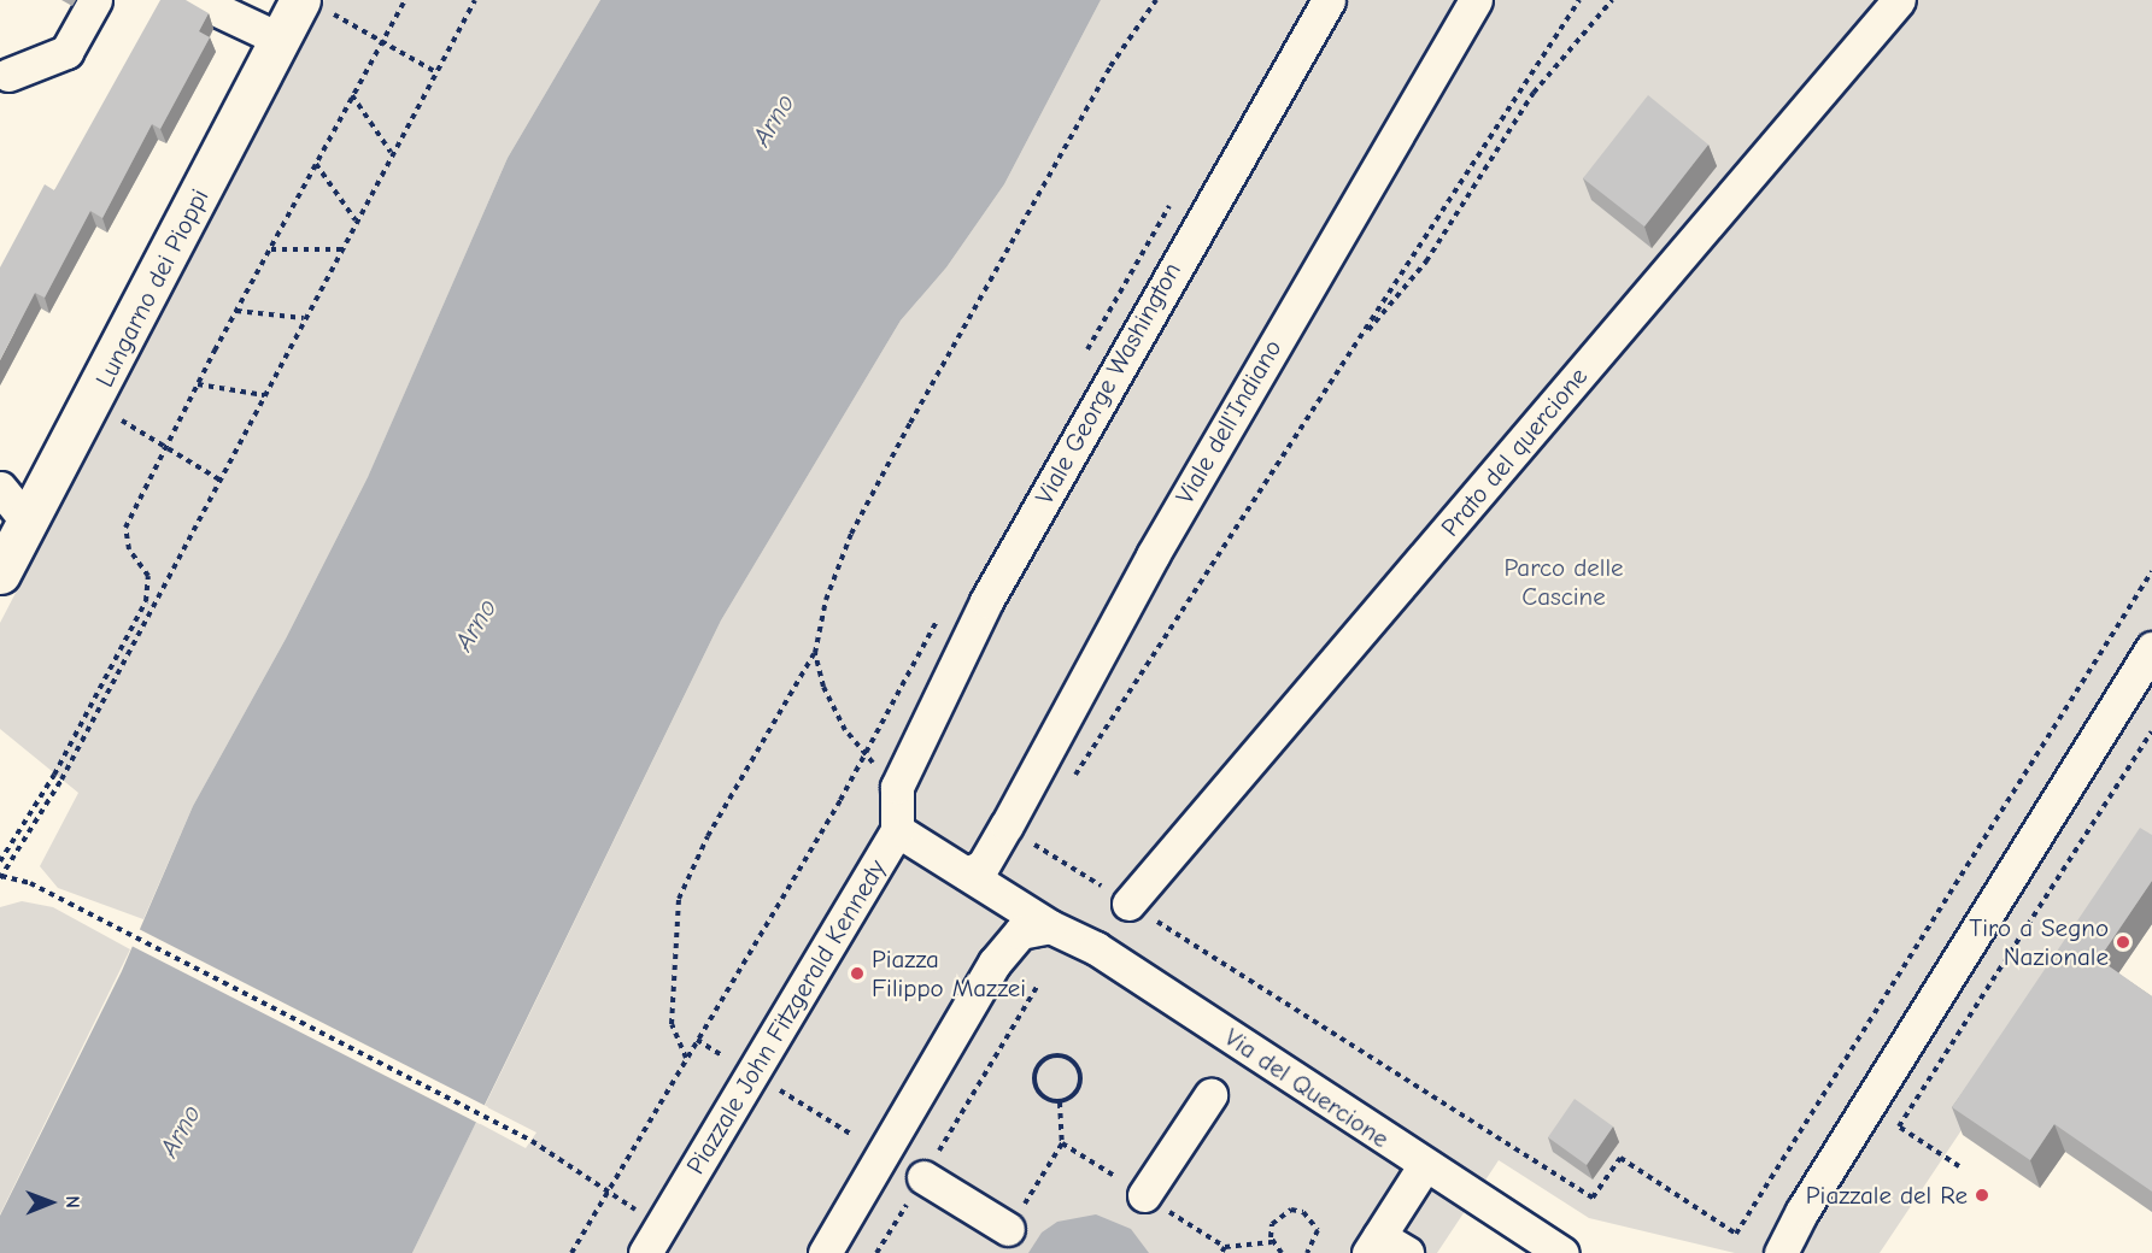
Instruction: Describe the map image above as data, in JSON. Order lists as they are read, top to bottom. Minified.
{"streets":{"street":["Lungarno dei Pioppi","Viale George Washington","Viale dell'Indiano","Prato del quercione","Piazzale John Fitzgerald Kennedy","Via del Quercione"]},"crossings":[["Viale George Washington","Piazzale John Fitzgerald Kennedy"]],"water":["Arno"],"parks":["Parco delle Cascine"],"places":["Tiro a Segno Nazionale","Piazza Filippo Mazzei","Piazzale del Re"],"north":"right"}
